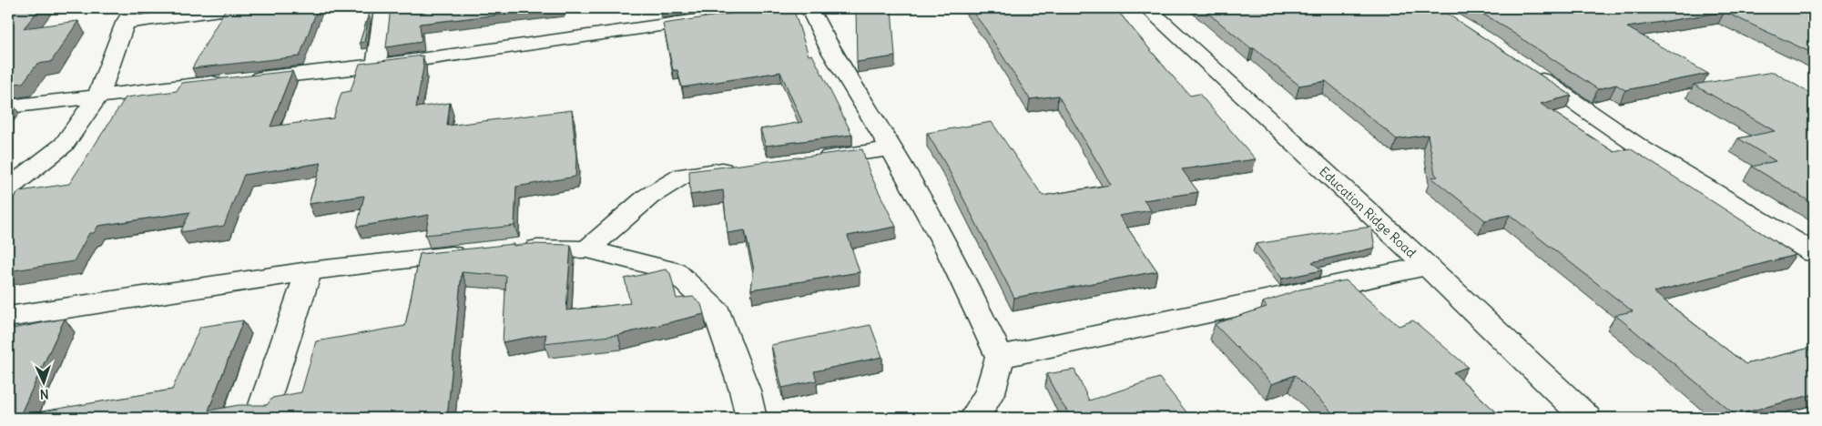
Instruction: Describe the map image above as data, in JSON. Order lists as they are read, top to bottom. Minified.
{"streets":{"street":["Education Ridge Road"]},"north":"bottom"}
